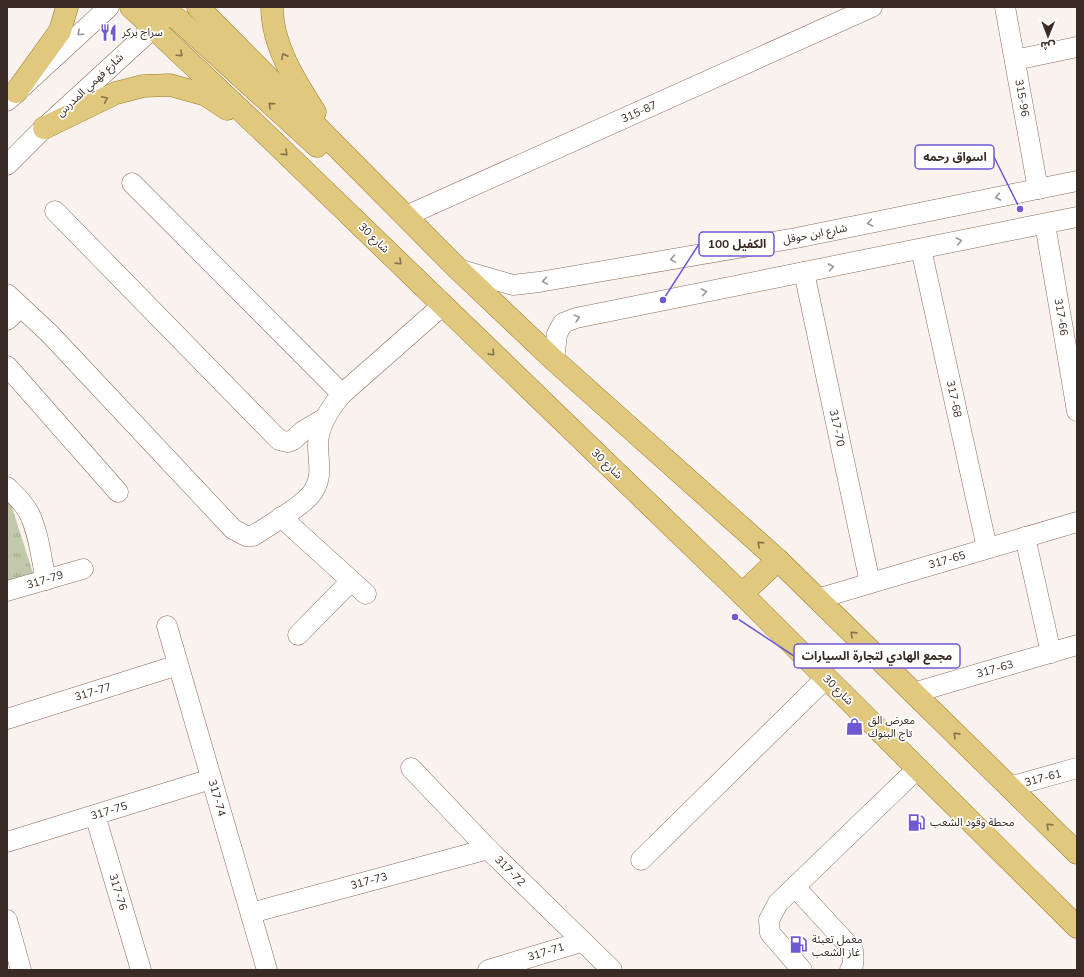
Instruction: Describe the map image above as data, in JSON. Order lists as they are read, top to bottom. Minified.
{"streets":{"main road":["شارع 30"],"street":["شارع فهمي المدرس","315-96","315-87","شارع ابن حوقل","317-66","317-68","317-70","317-65","317-79","317-63","317-77","317-61","317-74","317-75","317-72","317-73","317-76","317-71"]},"crossings":[["شارع فهمي المدرس","شارع 30"],["315-96","شارع ابن حوقل"],["317-68","317-65"],["317-70","317-65"],["317-77","317-74"],["317-74","317-75"],["317-74","317-73"],["317-75","317-76"],["317-72","317-73"],["317-72","317-71"]],"places":{"restaurant":["سراج بركر"],"other":["اسواق رحمه","الكفيل 100","مجمع الهادي لتجارة السيارات"],"shop":["معرض الق تاج البنوك"],"fuel station":["محطة وقود الشعب","معمل تعبئة غاز الشعب"]},"north":"bottom"}
